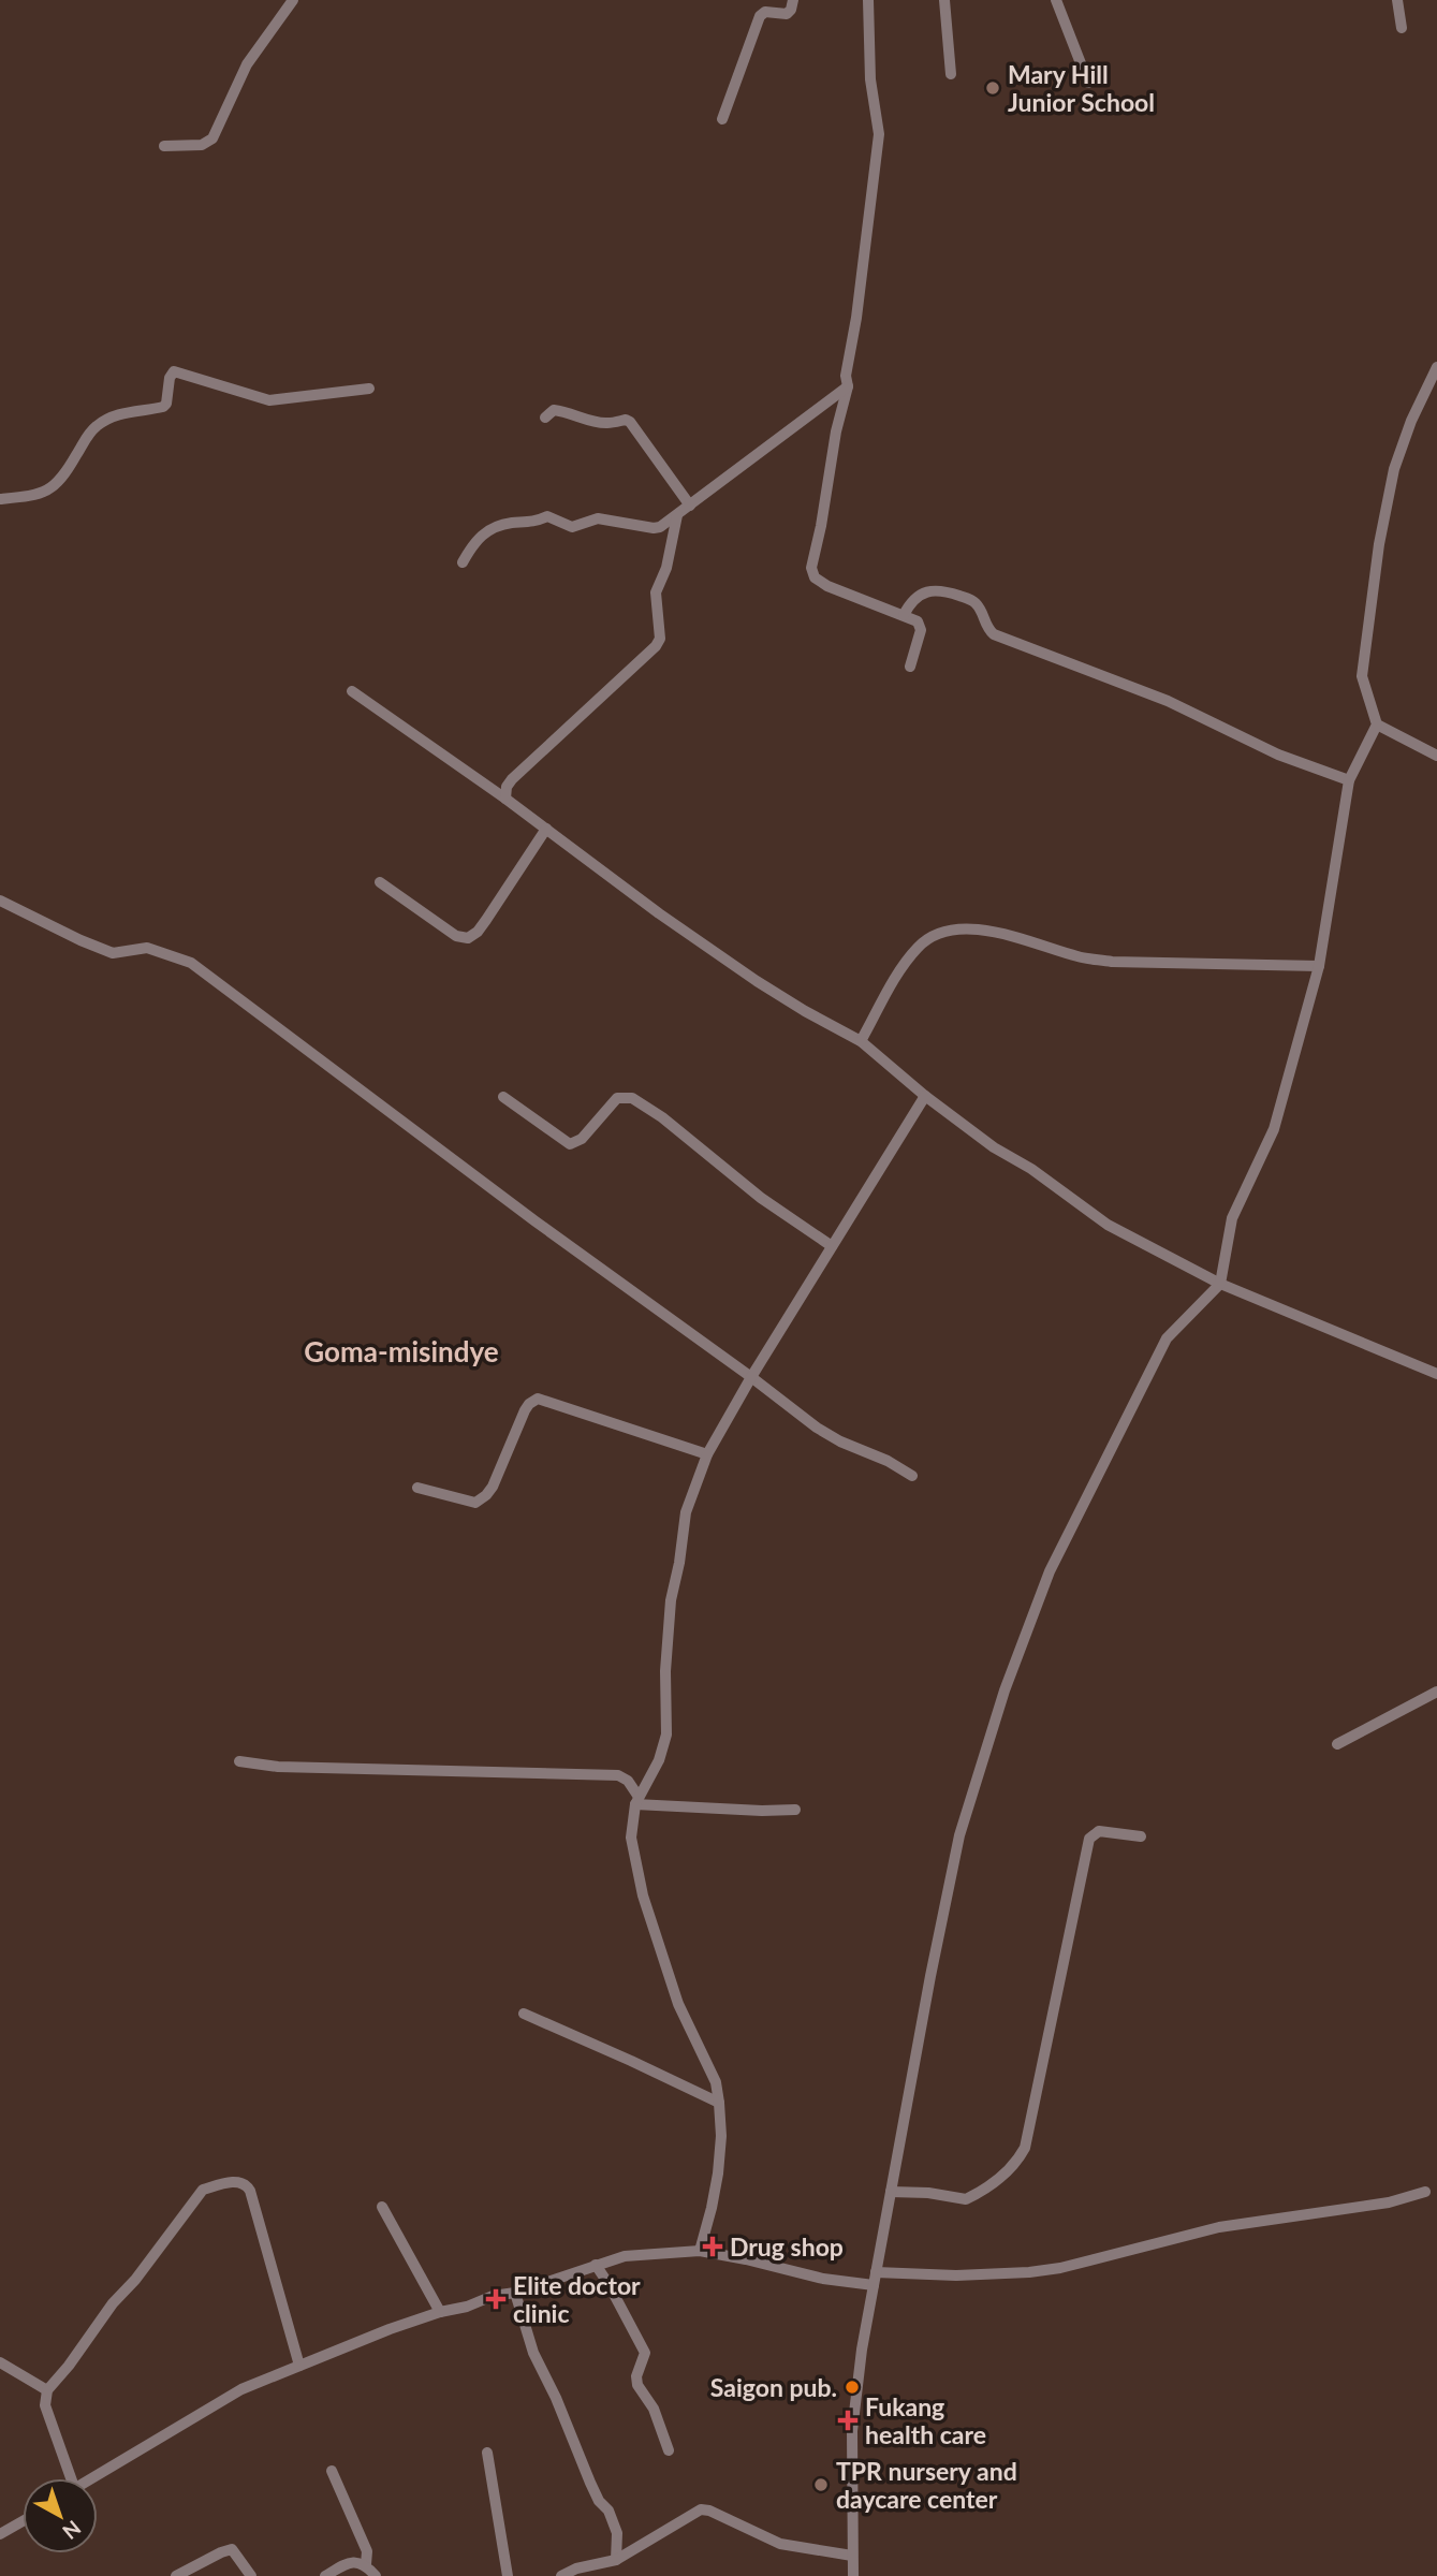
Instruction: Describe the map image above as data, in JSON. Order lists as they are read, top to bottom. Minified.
{"districts":["Goma-misindye"],"places":{"other":["Mary Hill Junior School","Saigon pub.","TPR nursery and daycare center"],"health":["Drug shop","Elite doctor clinic","Fukang health care"]},"north":"bottom right"}
